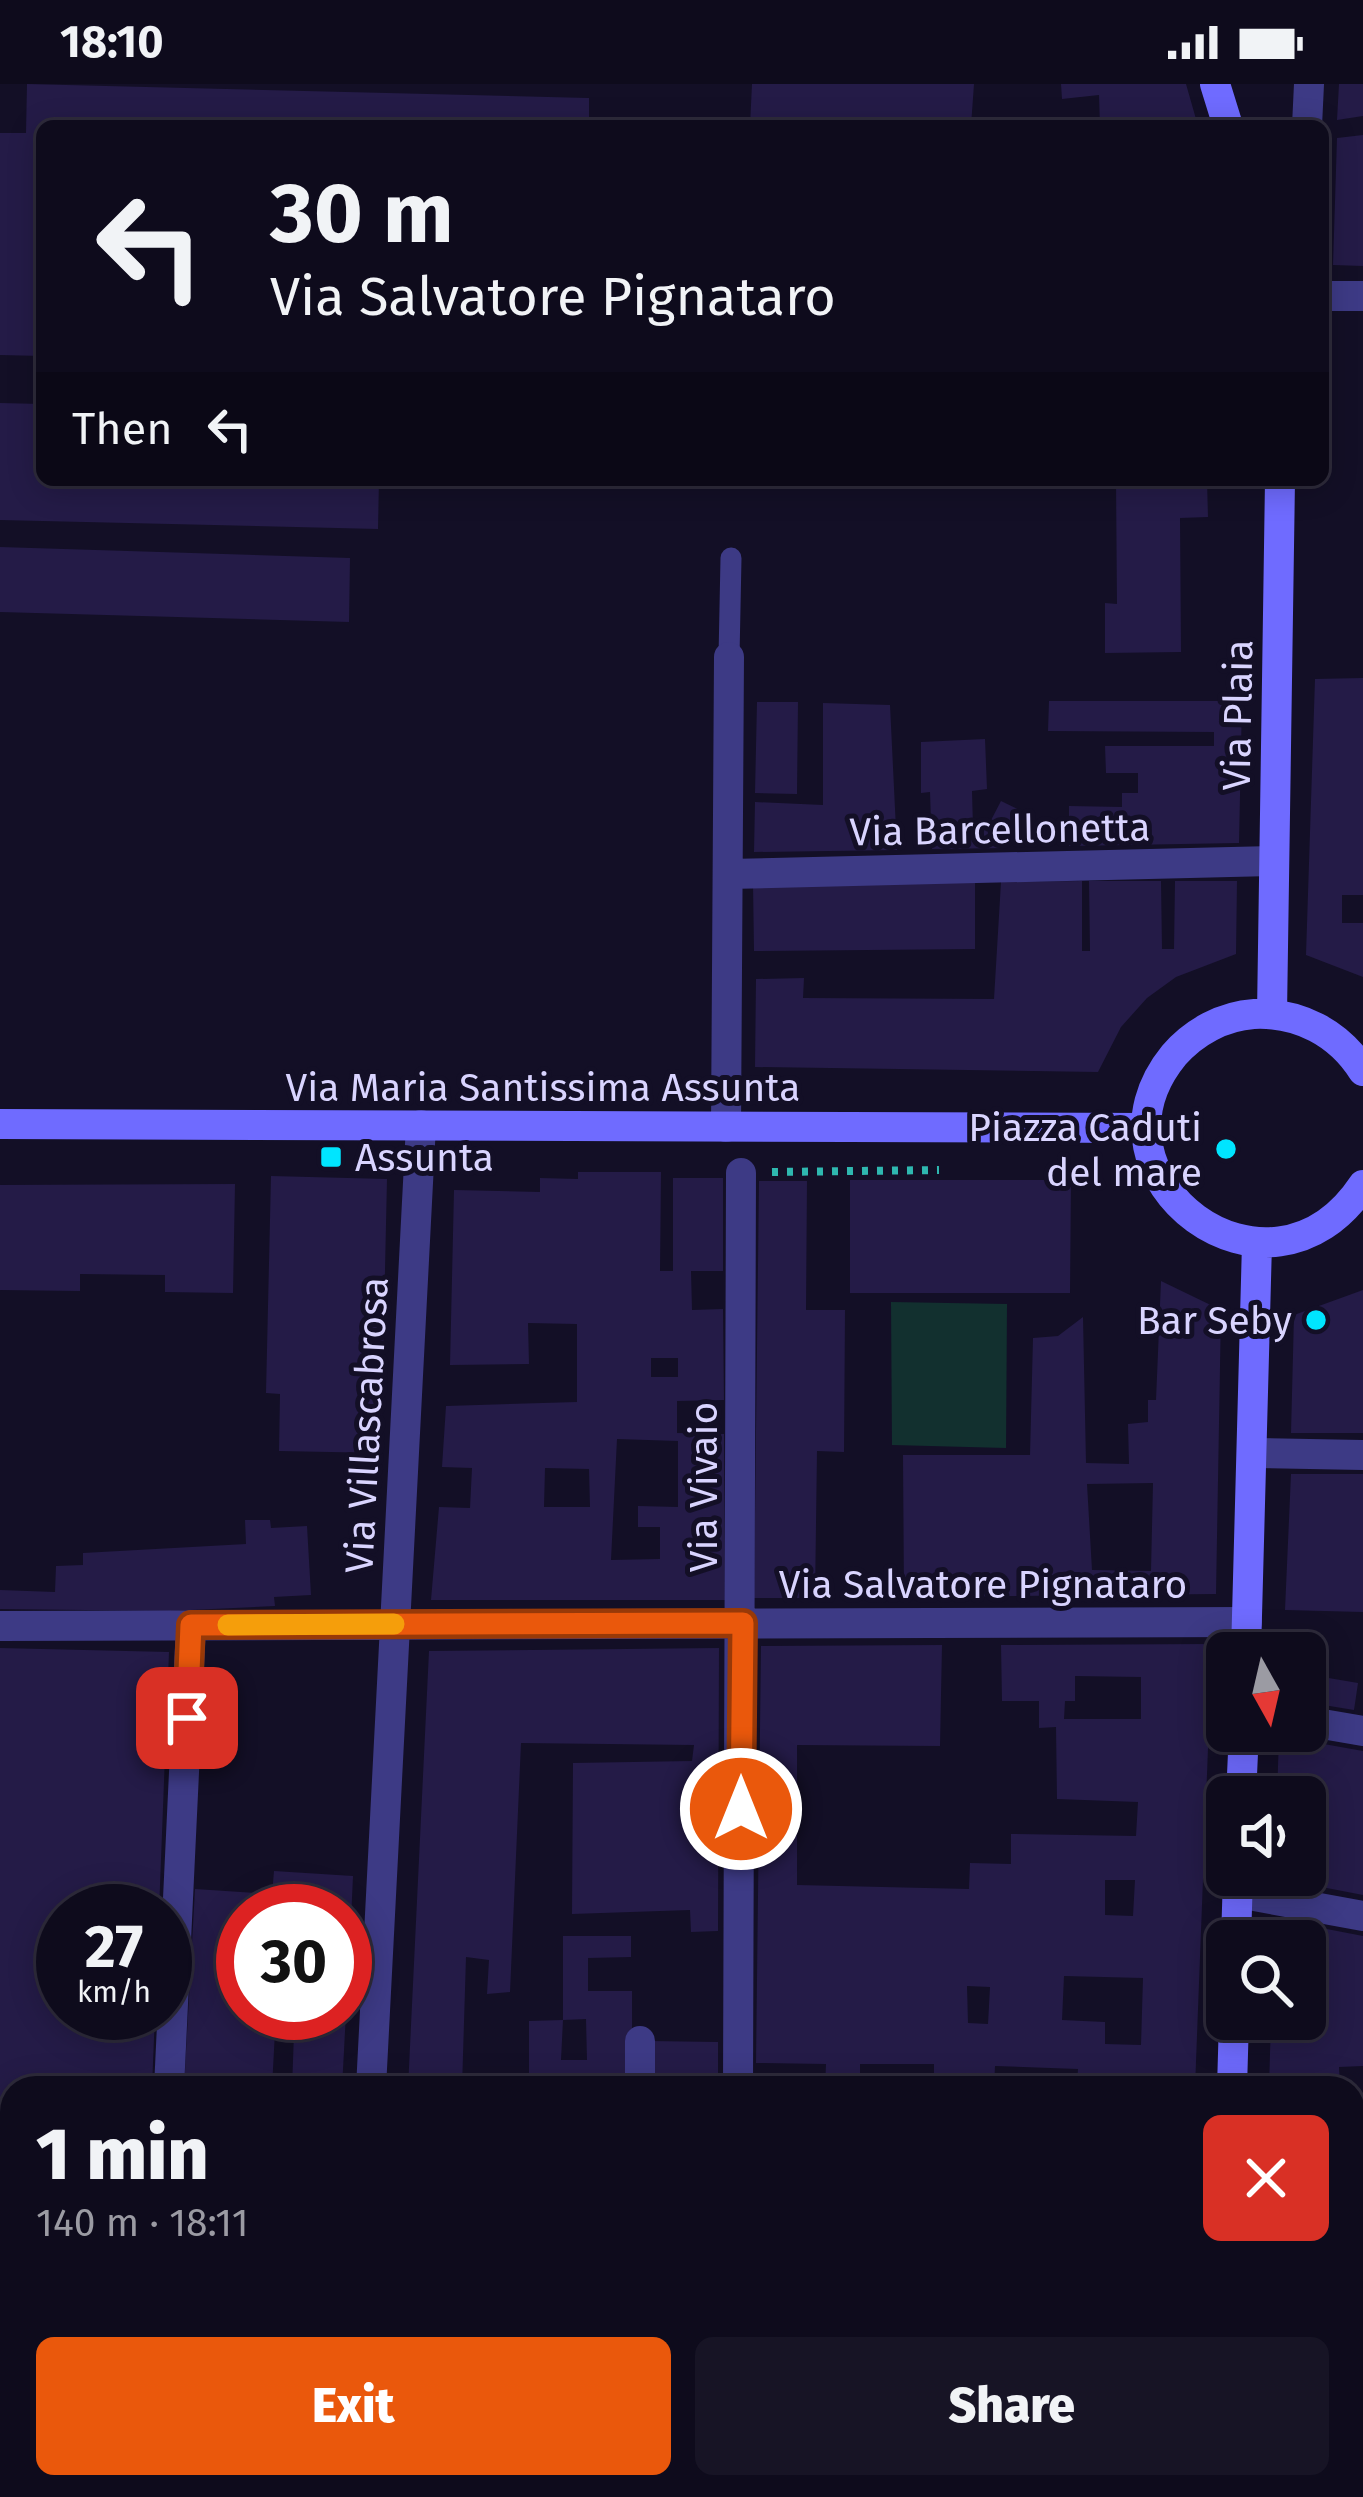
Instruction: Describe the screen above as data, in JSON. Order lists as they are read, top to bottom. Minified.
{"streets":{"main road":["Via Plaia","Via Maria Santissima Assunta"],"street":["Via Barcellonetta","Via Villascabrosa","Via Vivaio","Via Salvatore Pignataro"]},"crossings":[["Via Plaia","Via Barcellonetta"],["Via Maria Santissima Assunta","Via Villascabrosa"],["Via Villascabrosa","Via Salvatore Pignataro"],["Via Vivaio","Via Salvatore Pignataro"]],"places":{"other":["Piazza Caduti del mare","Bar Seby"],"transit":["Assunta"]},"north":"bottom","page":{"status":"18:10","turn":["30 m","Via Salvatore Pignataro"],"then":"Then","speed":"27 km/h","limit":"30","heading":["1 min","140 m · 18:11"],"buttons":["Exit","Share"]}}
